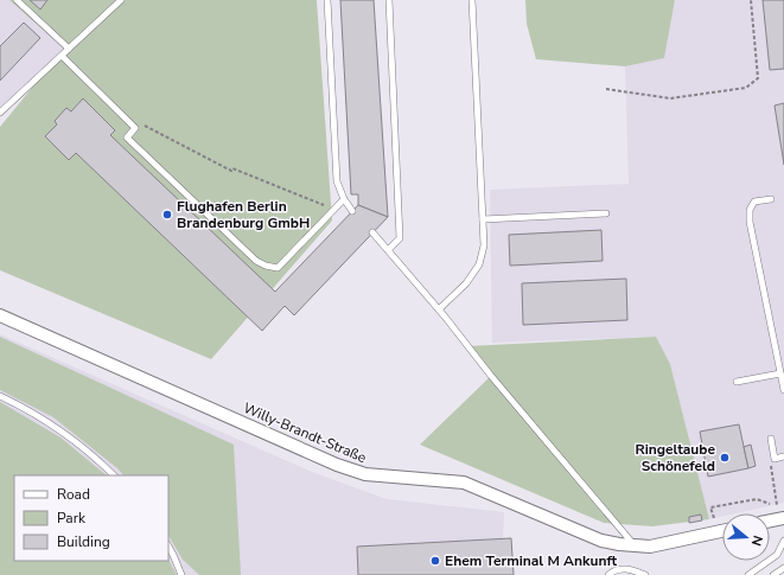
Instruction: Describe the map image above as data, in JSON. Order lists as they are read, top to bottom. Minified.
{"streets":{"street":["Willy-Brandt-Straße"]},"places":["Flughafen Berlin Brandenburg GmbH","Ringeltaube Schönefeld","Ehem Terminal M Ankunft"],"legend":["Road","Park","Building"],"north":"right"}
